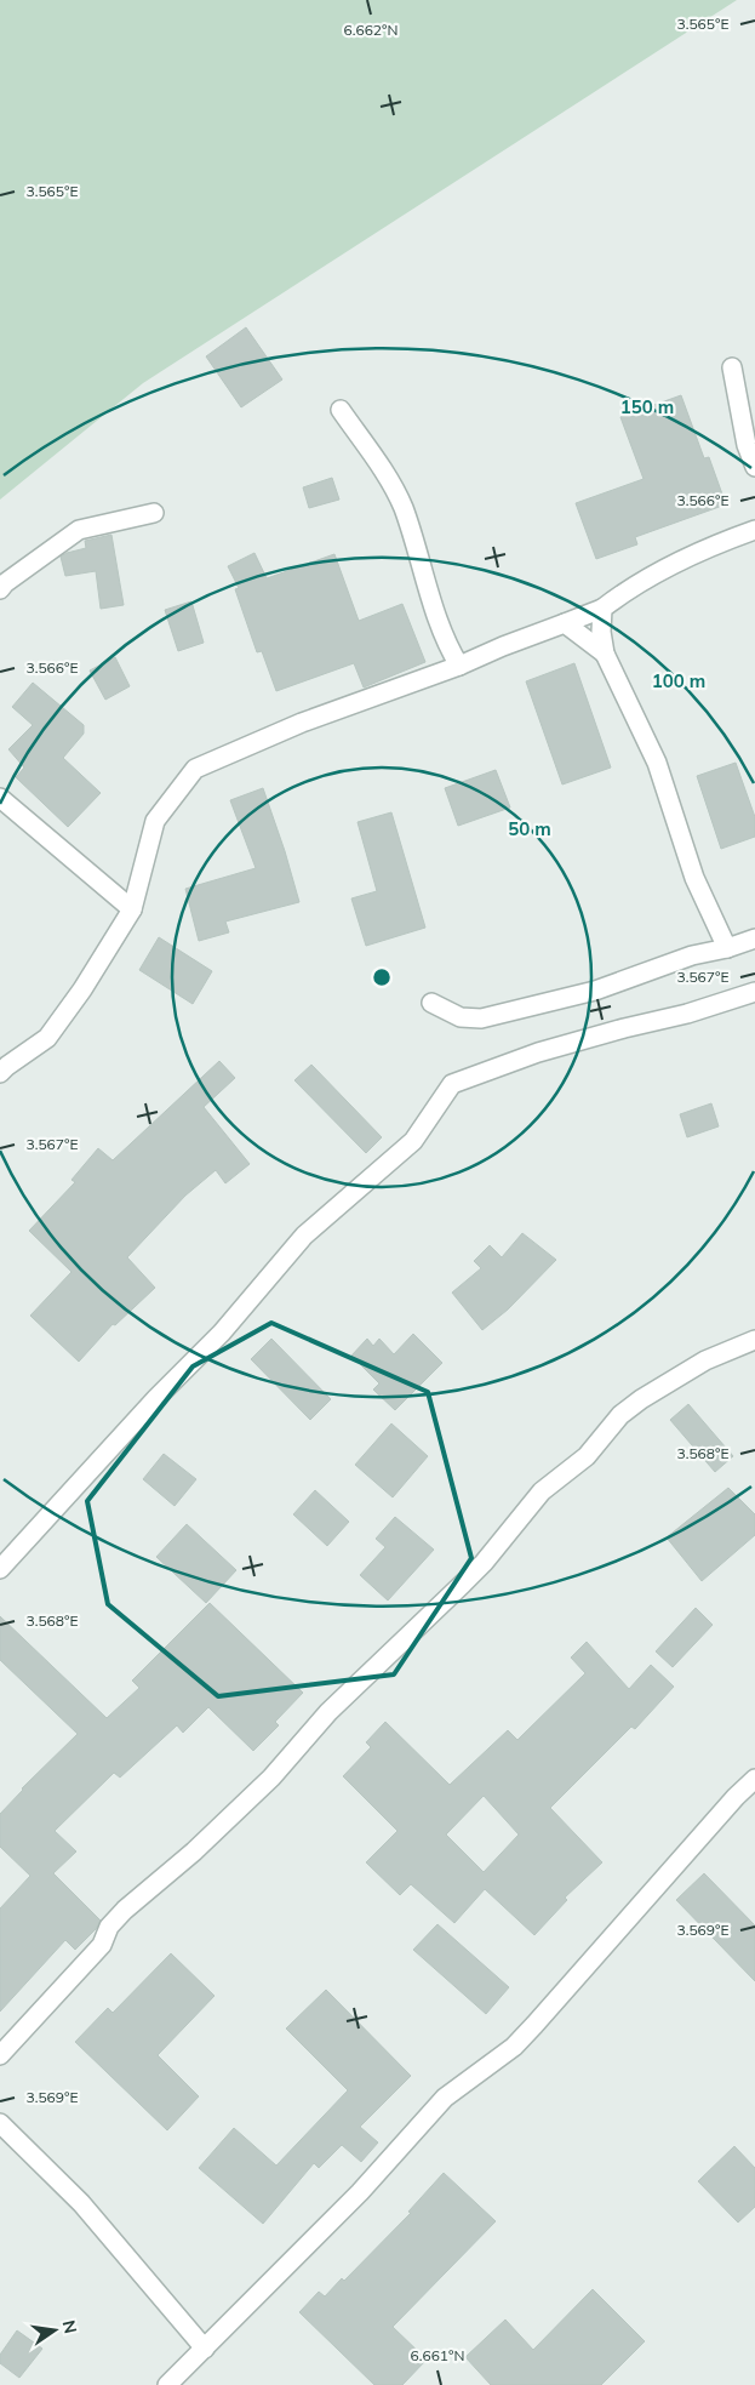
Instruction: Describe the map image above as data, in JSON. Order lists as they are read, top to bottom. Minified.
{"north":"right","coordinates":["3.565°E","6.662°N","3.566°E","3.567°E","3.568°E","3.569°E","6.661°N"],"rings":["150 m","100 m","50 m"]}
